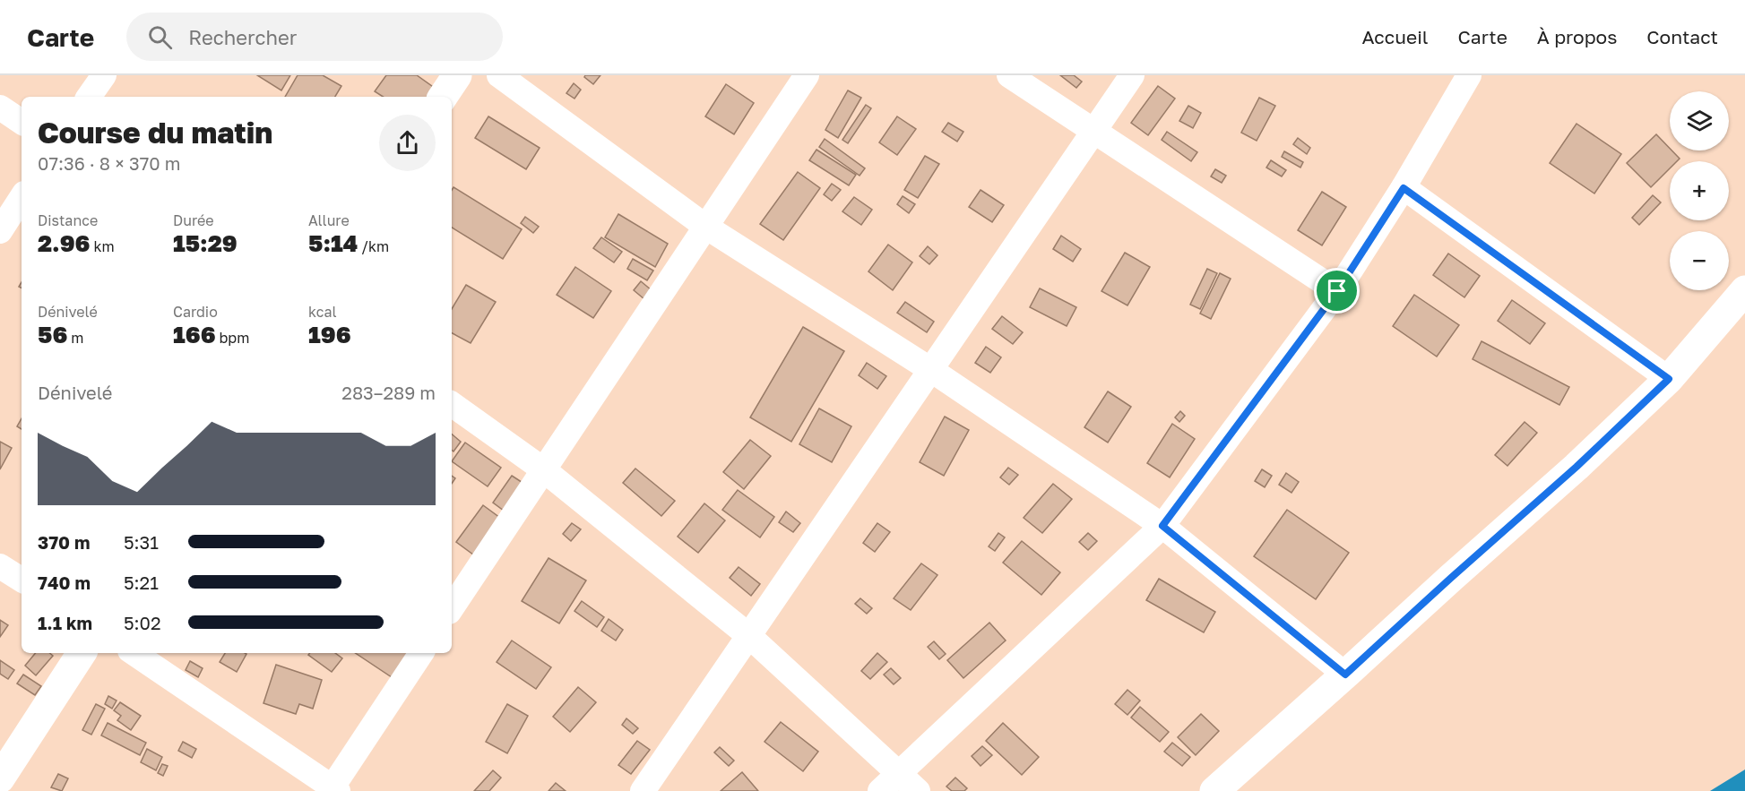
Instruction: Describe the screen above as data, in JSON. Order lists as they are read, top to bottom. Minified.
{"page":{"header":"Carte","search":"Rechercher","nav":["Accueil","Carte","À propos","Contact"],"map_buttons":["+","−"],"heading":["Course du matin","07:36 · 8 × 370 m"],"stats":[["Distance","2.96 km"],["Durée","15:29"],["Allure","5:14 /km"],["Dénivelé","56 m"],["Cardio","166 bpm"],["kcal","196"]],"chart":["Dénivelé","283–289 m"],"list":[{"name":"370 m","note":"5:31"},{"name":"740 m","note":"5:21"},{"name":"1.1 km","note":"5:02"}]}}
